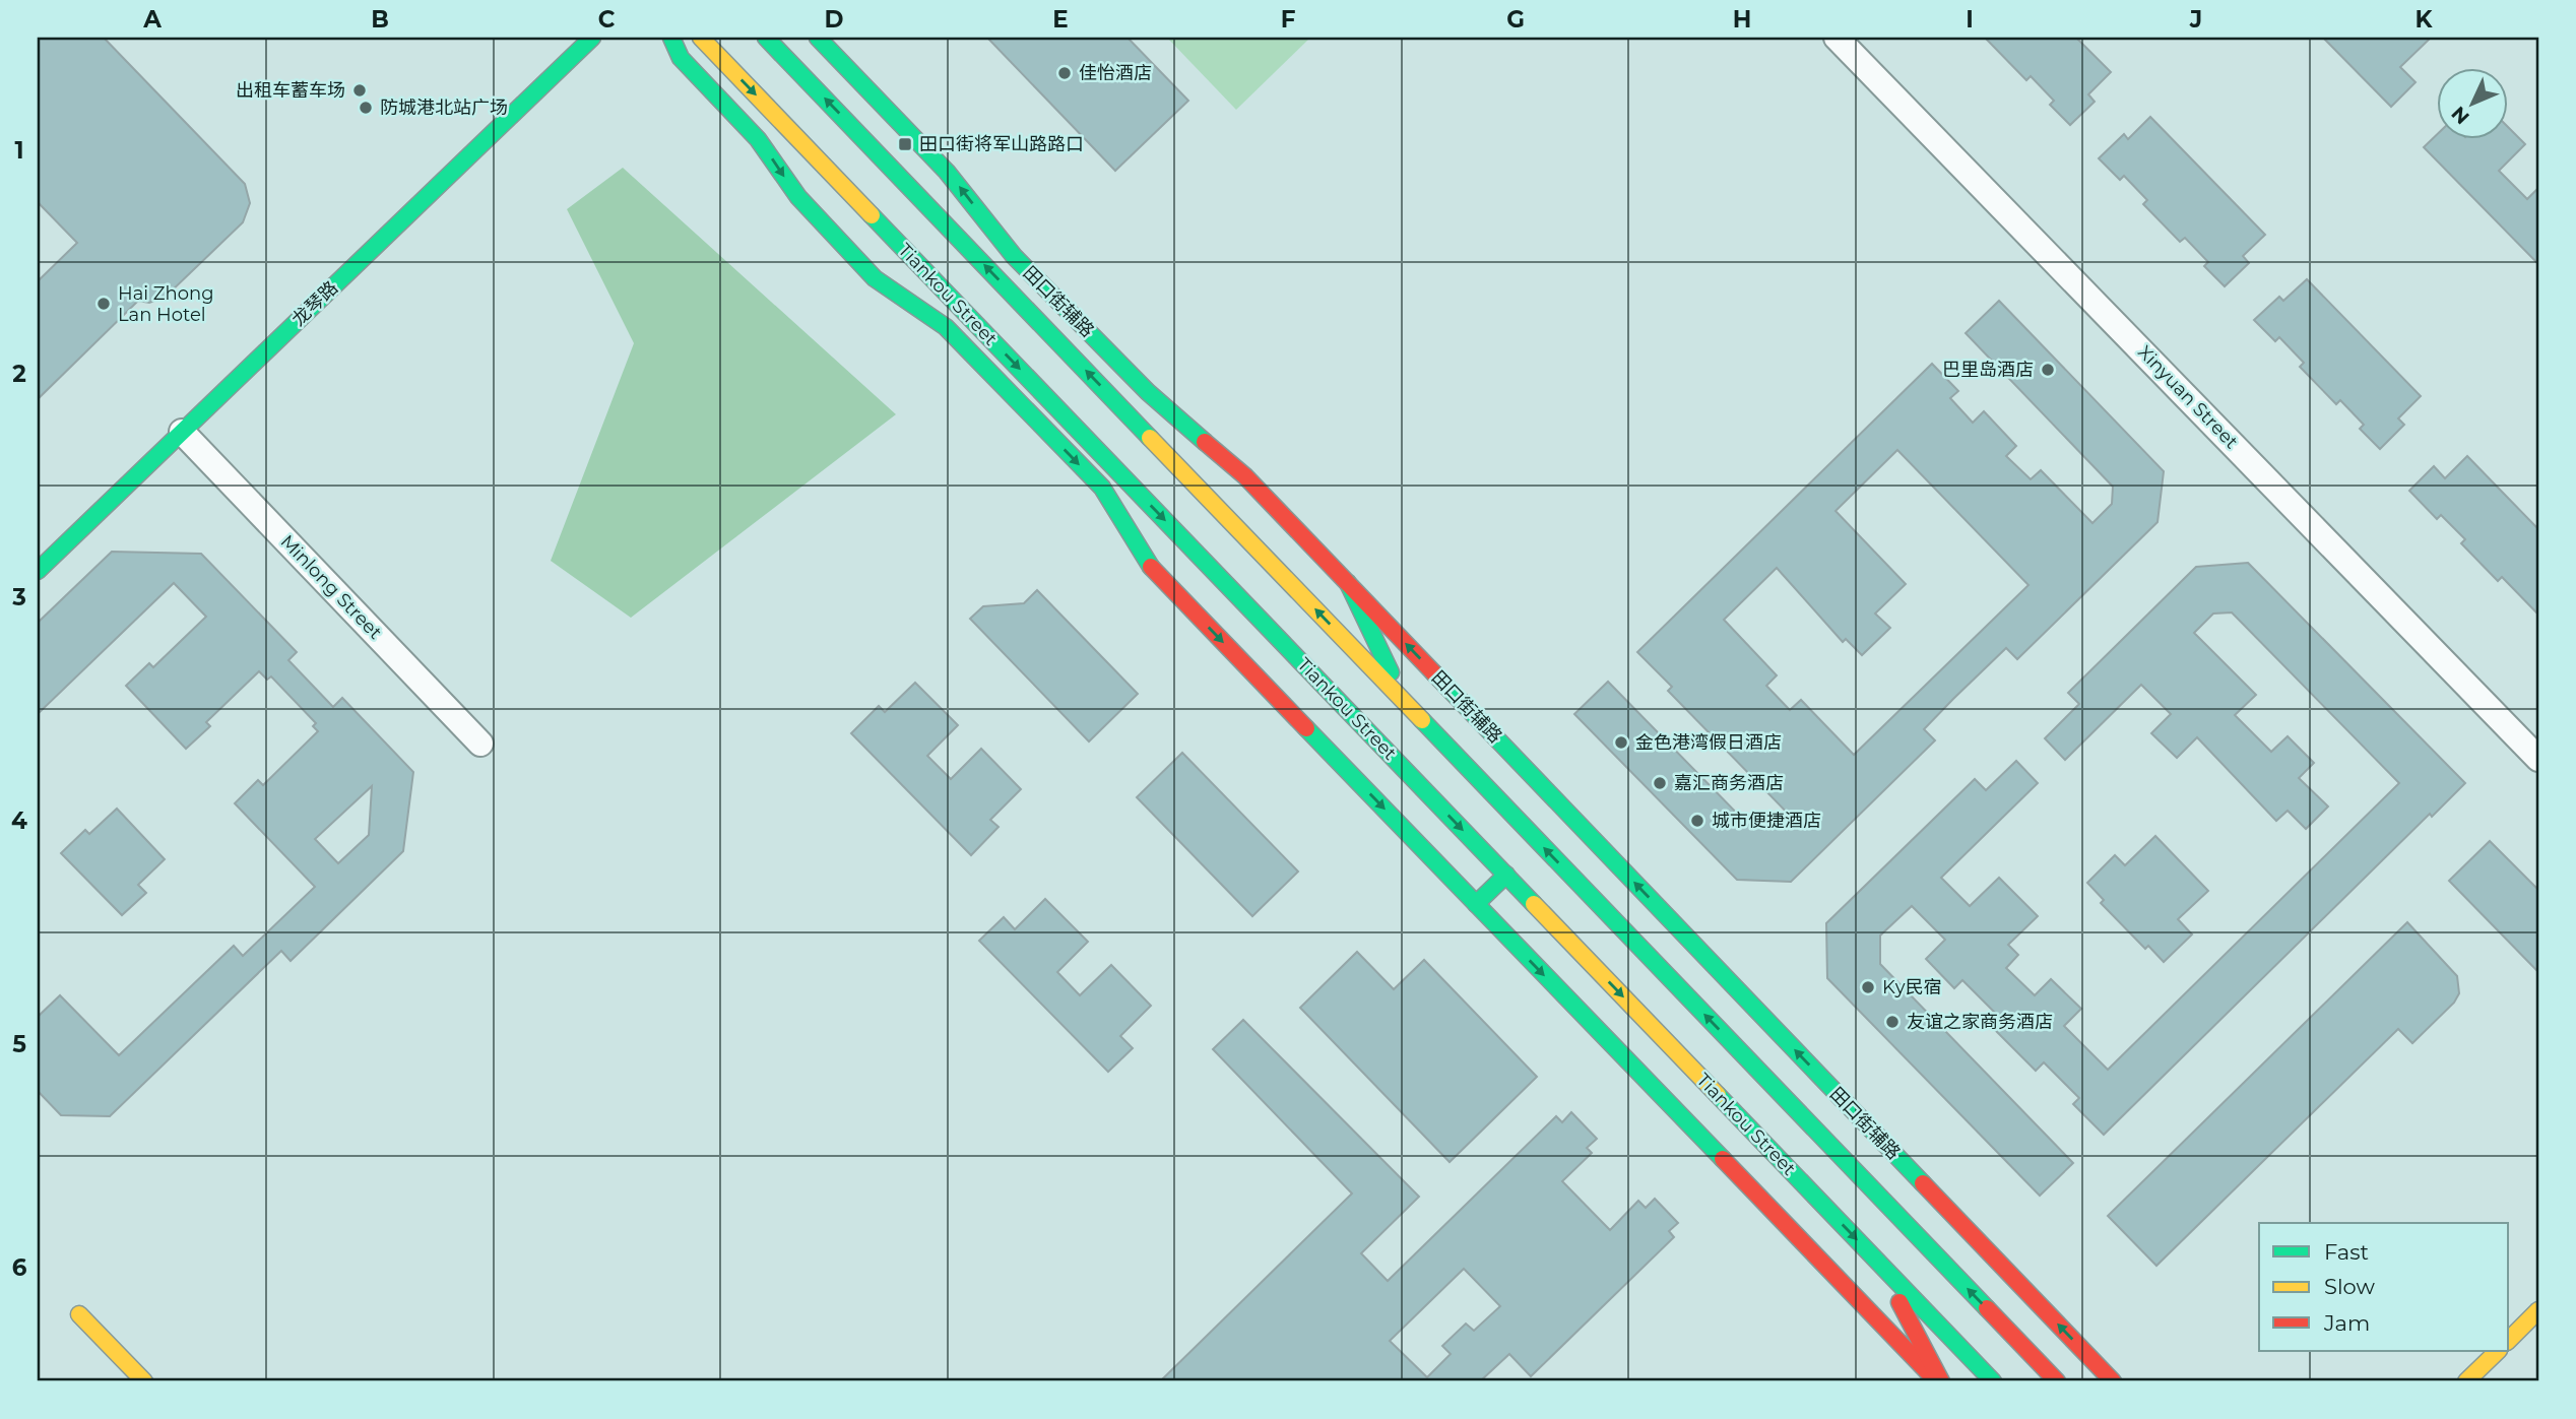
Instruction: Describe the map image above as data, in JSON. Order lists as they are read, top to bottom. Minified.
{"streets":{"street":["Tiankou Street","田口街辅路","龙琴路","Xinyuan Street","Minlong Street"]},"crossings":[["龙琴路","Minlong Street"]],"places":{"other":["佳怡酒店","出租车蓄车场","防城港北站广场","Hai Zhong Lan Hotel","巴里岛酒店","金色港湾假日酒店","嘉汇商务酒店","城市便捷酒店","Ky民宿","友谊之家商务酒店"],"transit":["田口街将军山路路口"]},"legend":["Fast","Slow","Jam"],"north":"bottom left","grid":{"columns":["A","B","C","D","E","F","G","H","I","J","K"],"rows":["1","2","3","4","5","6"]}}
